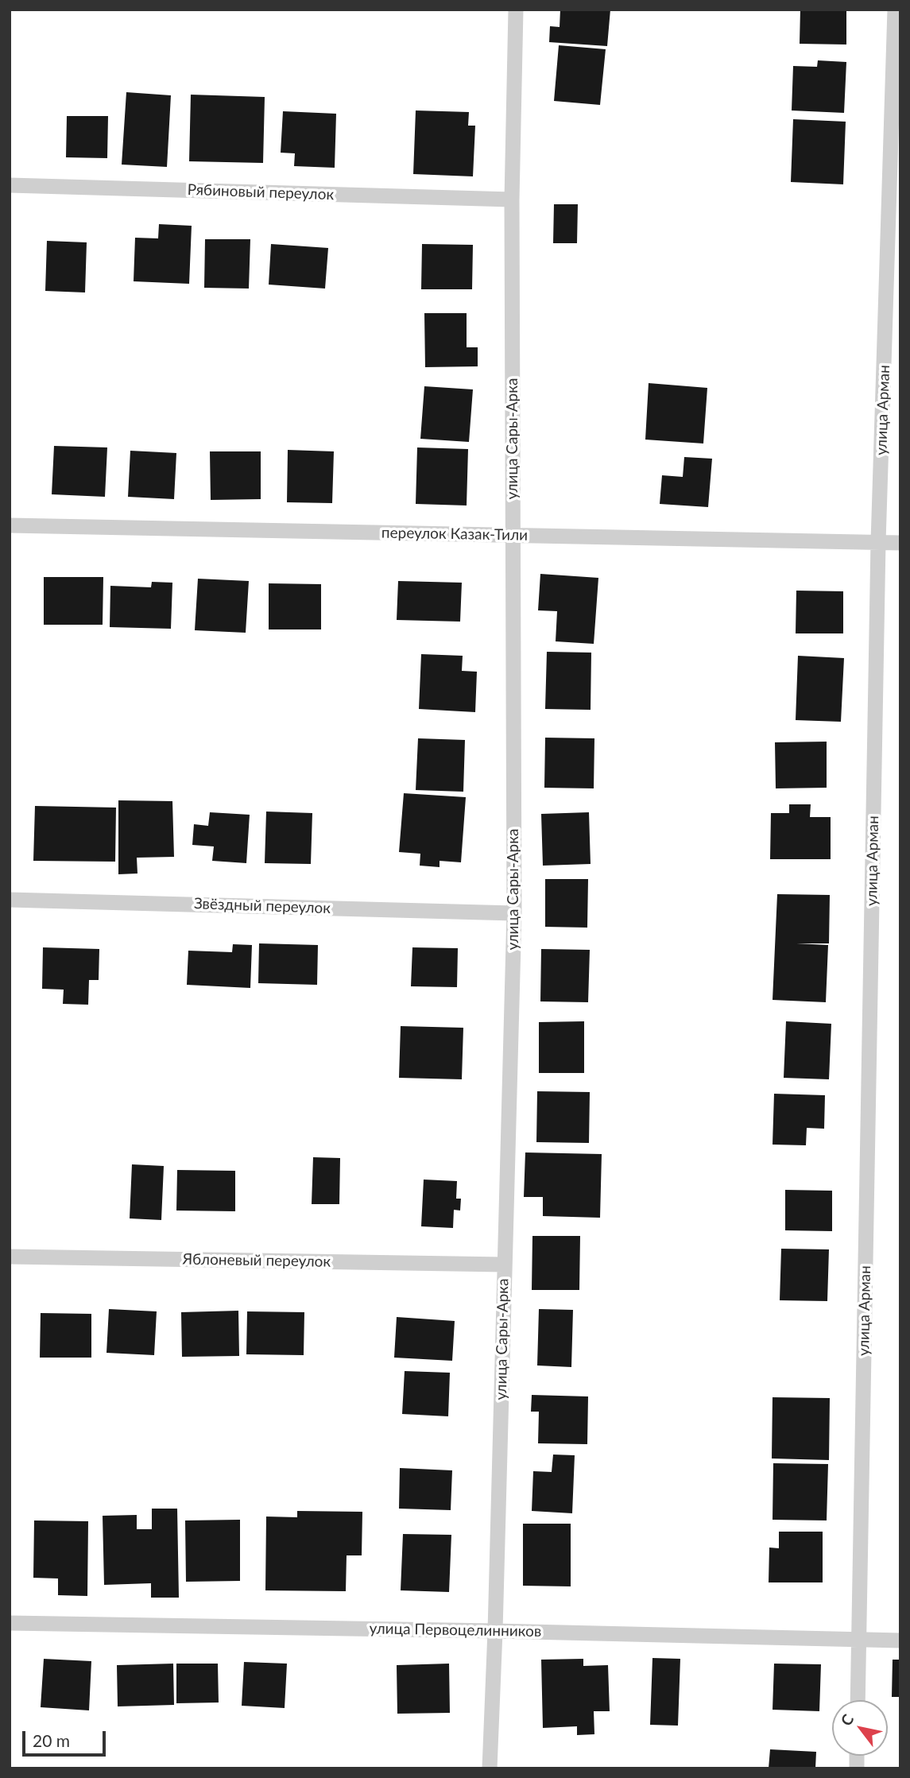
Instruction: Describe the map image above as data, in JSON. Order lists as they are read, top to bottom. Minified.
{"streets":{"lane":["Рябиновый переулок","улица Арман","улица Сары-Арка","переулок Казак-Тили","Звёздный переулок","Яблоневый переулок","улица Первоцелинников"]},"crossings":[["Рябиновый переулок","улица Сары-Арка"],["улица Арман","переулок Казак-Тили"],["улица Арман","улица Первоцелинников"],["улица Сары-Арка","переулок Казак-Тили"],["улица Сары-Арка","Звёздный переулок"],["улица Сары-Арка","Яблоневый переулок"],["улица Сары-Арка","улица Первоцелинников"]],"scale_bar":"20 m","north":"top left"}
